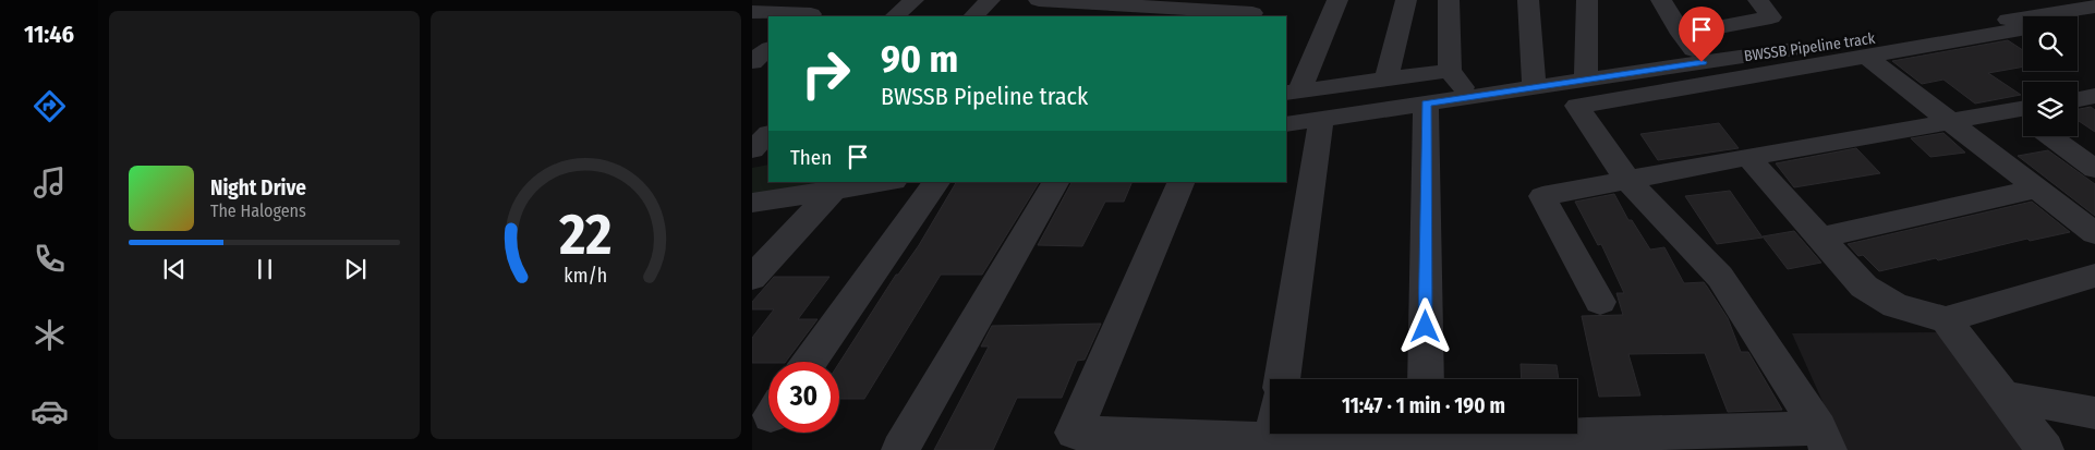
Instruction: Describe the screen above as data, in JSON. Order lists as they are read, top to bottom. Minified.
{"streets":{"street":["BWSSB Pipeline track"]},"page":{"tabs":"11:46","turn":["90 m","BWSSB Pipeline track"],"then":"Then","song":["Night Drive","The Halogens"],"limit":"30","trip":"11:47 · 1 min · 190 m","gauge":["22","km/h"]}}
